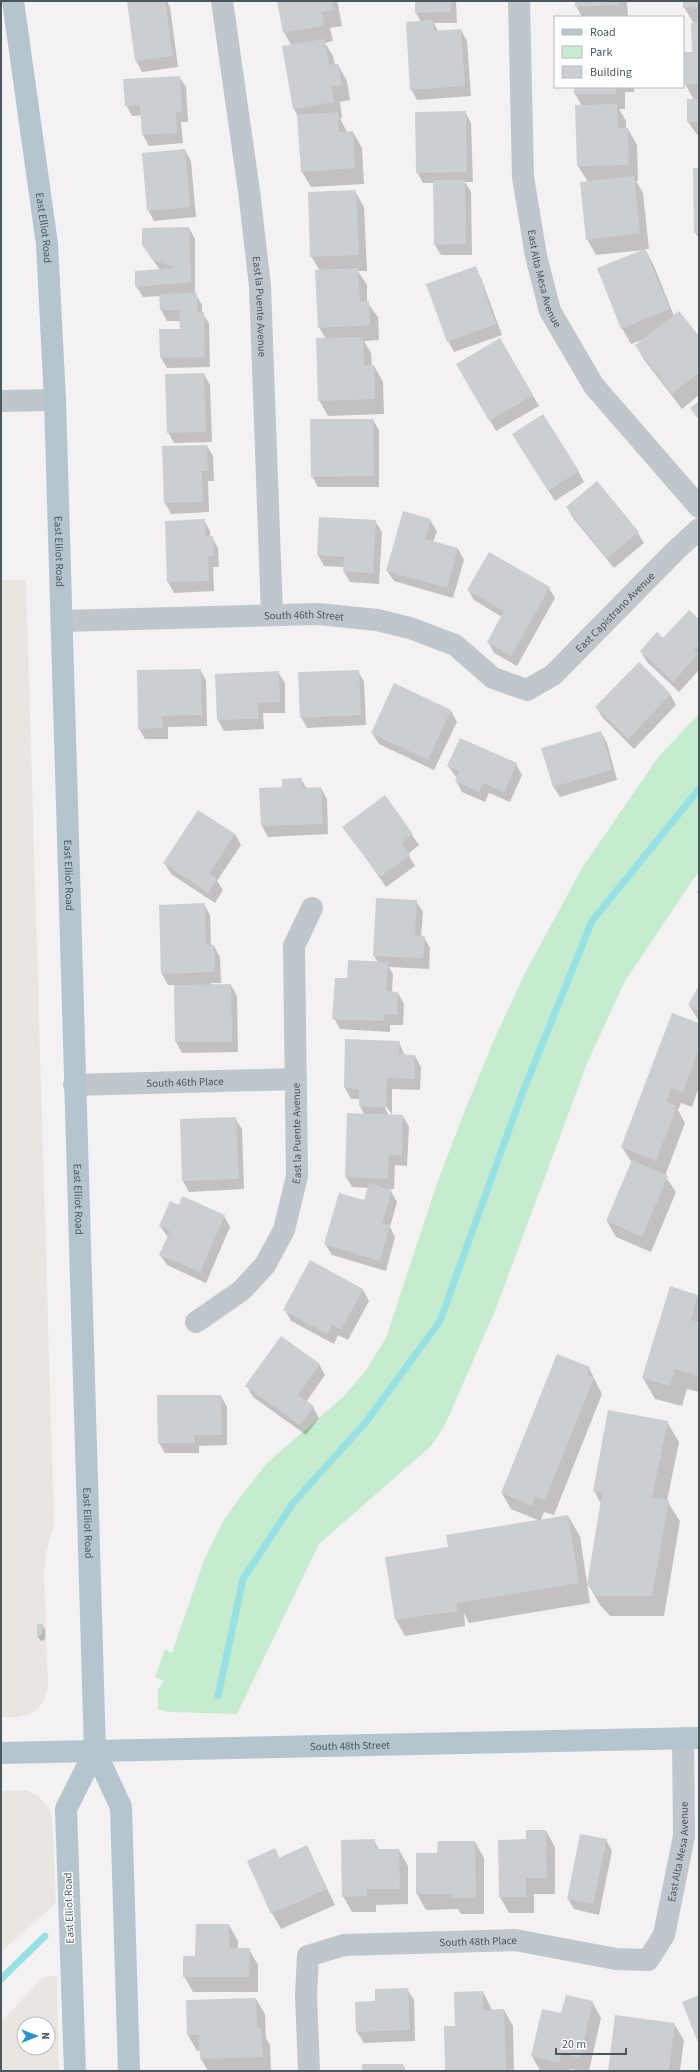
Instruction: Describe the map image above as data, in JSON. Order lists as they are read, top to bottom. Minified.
{"streets":{"main road":["East Elliot Road","South 48th Street"],"street":["East Alta Mesa Avenue","East la Puente Avenue","East Capistrano Avenue","South 46th Street","South 46th Place","South 48th Place"]},"crossings":[["East Elliot Road","South 46th Street"],["East Elliot Road","South 46th Place"],["East Elliot Road","South 48th Street"],["East Alta Mesa Avenue","South 48th Street"],["East Alta Mesa Avenue","South 48th Place"],["East la Puente Avenue","South 46th Street"],["East la Puente Avenue","South 46th Place"],["East Capistrano Avenue","South 46th Street"]],"legend":["Road","Park","Building"],"scale_bar":"20 m","north":"right"}
